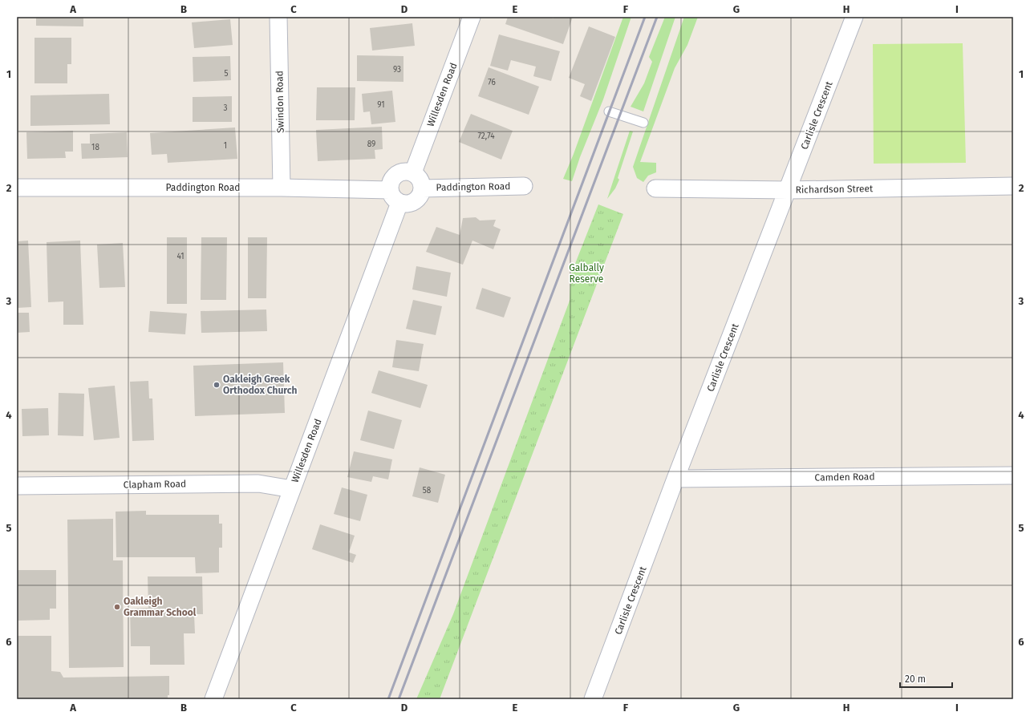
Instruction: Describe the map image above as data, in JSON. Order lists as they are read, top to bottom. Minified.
{"streets":{"street":["Willesden Road","Swindon Road","Carlisle Crescent","Paddington Road","Richardson Street","Camden Road","Clapham Road"]},"crossings":[["Willesden Road","Paddington Road"],["Willesden Road","Clapham Road"],["Swindon Road","Paddington Road"],["Carlisle Crescent","Richardson Street"],["Carlisle Crescent","Camden Road"]],"parks":["Galbally Reserve"],"places":["Oakleigh Greek Orthodox Church","Oakleigh Grammar School"],"house_numbers":["93","5","76","91","3","72,74","89","1","18","41","58"],"scale_bar":"20 m","grid":{"columns":["A","B","C","D","E","F","G","H","I"],"rows":["1","2","3","4","5","6"]}}
